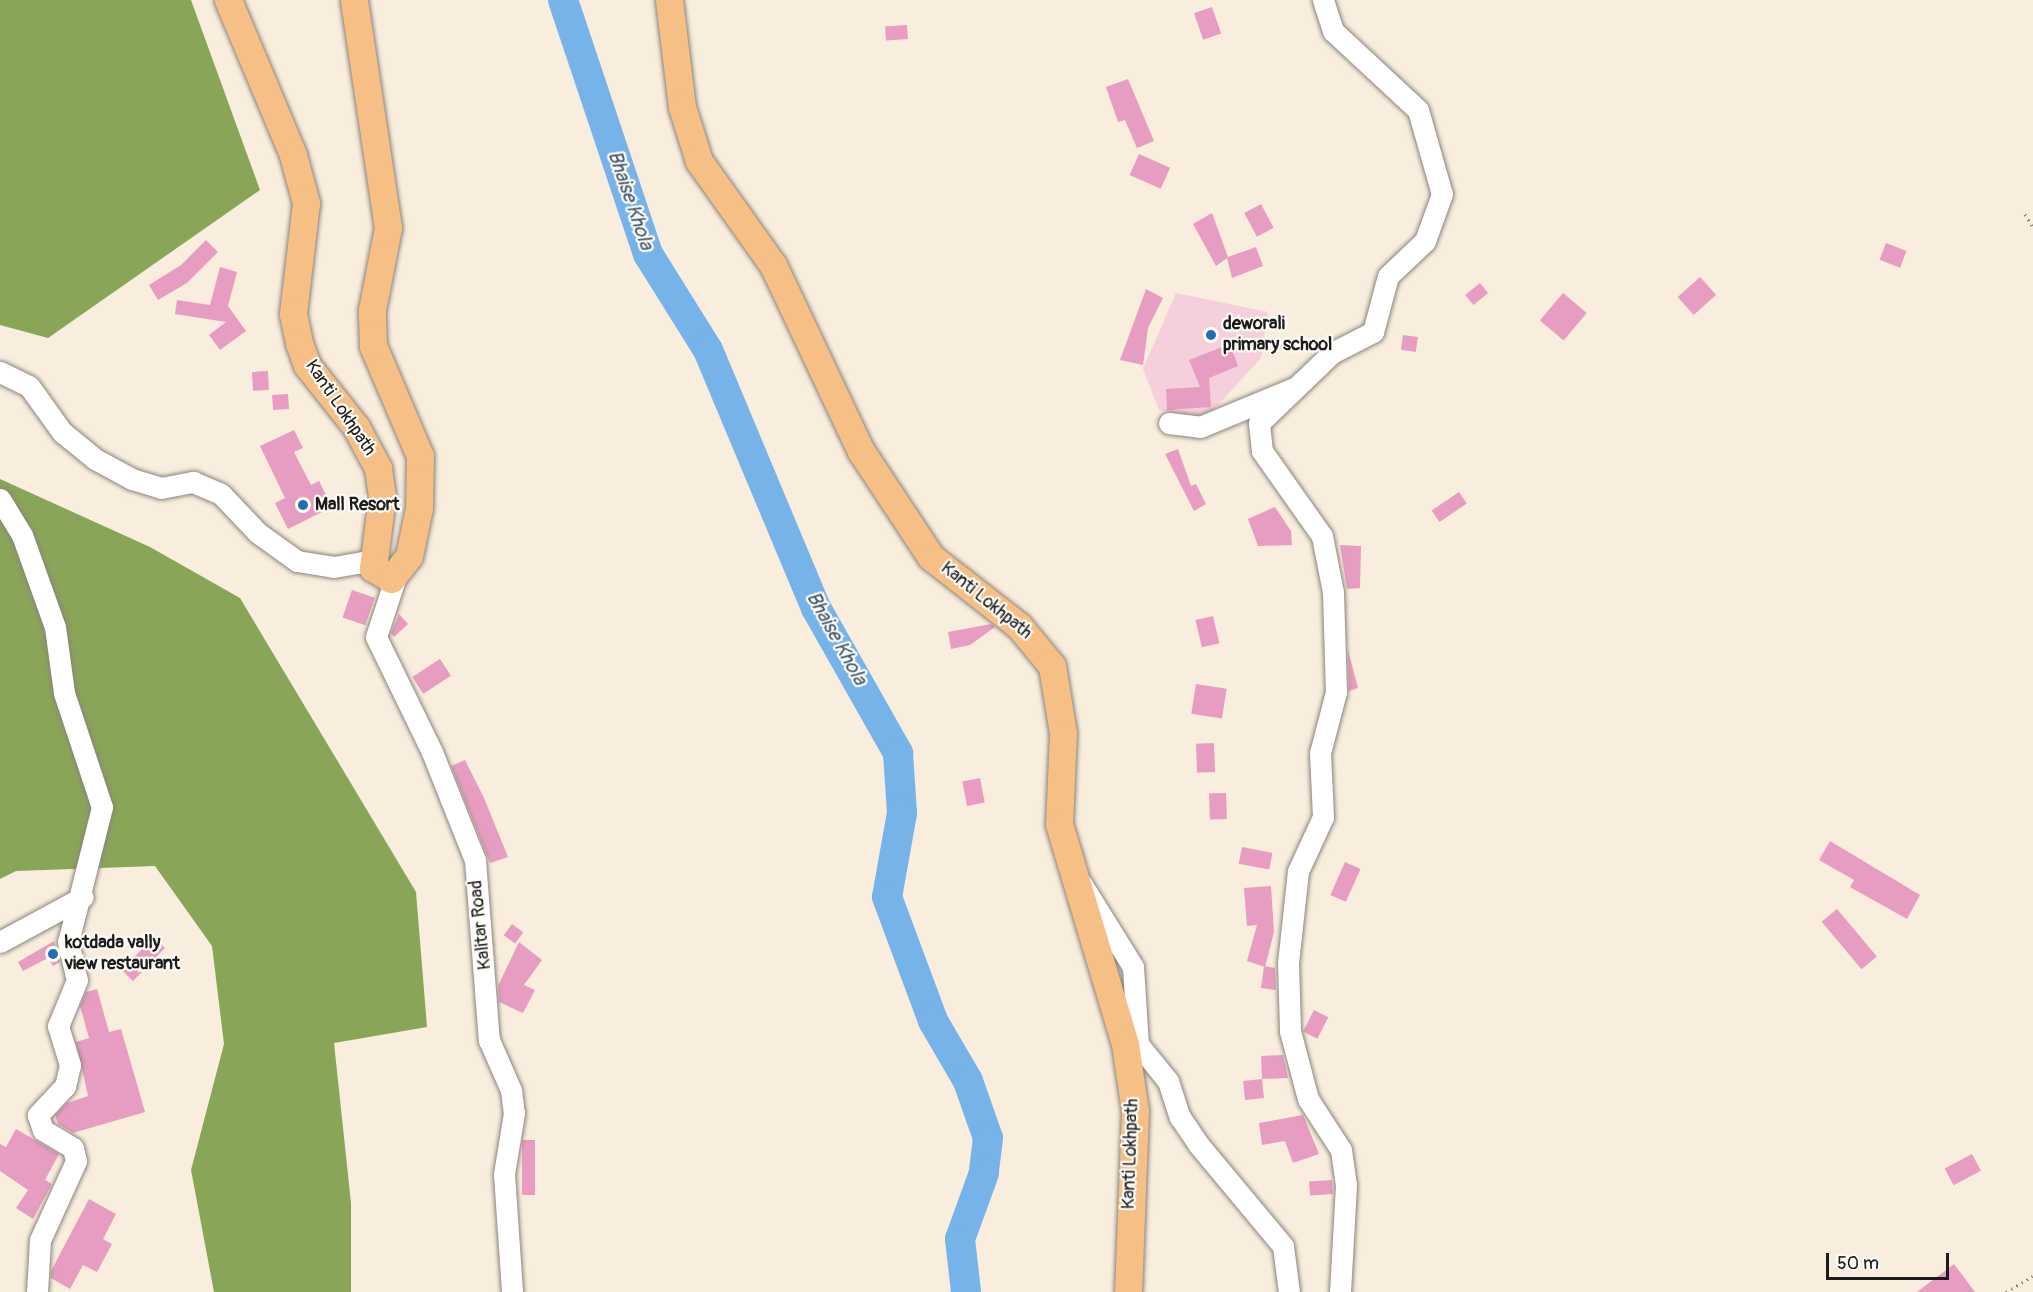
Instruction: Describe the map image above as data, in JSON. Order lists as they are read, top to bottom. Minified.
{"streets":{"main road":["Kanti Lokhpath"],"street":["Kalitar Road"]},"water":["Bhaise Khola"],"places":["deworali primary school","Mall Resort","kotdada vally view restaurant"],"scale_bar":"50 m"}
